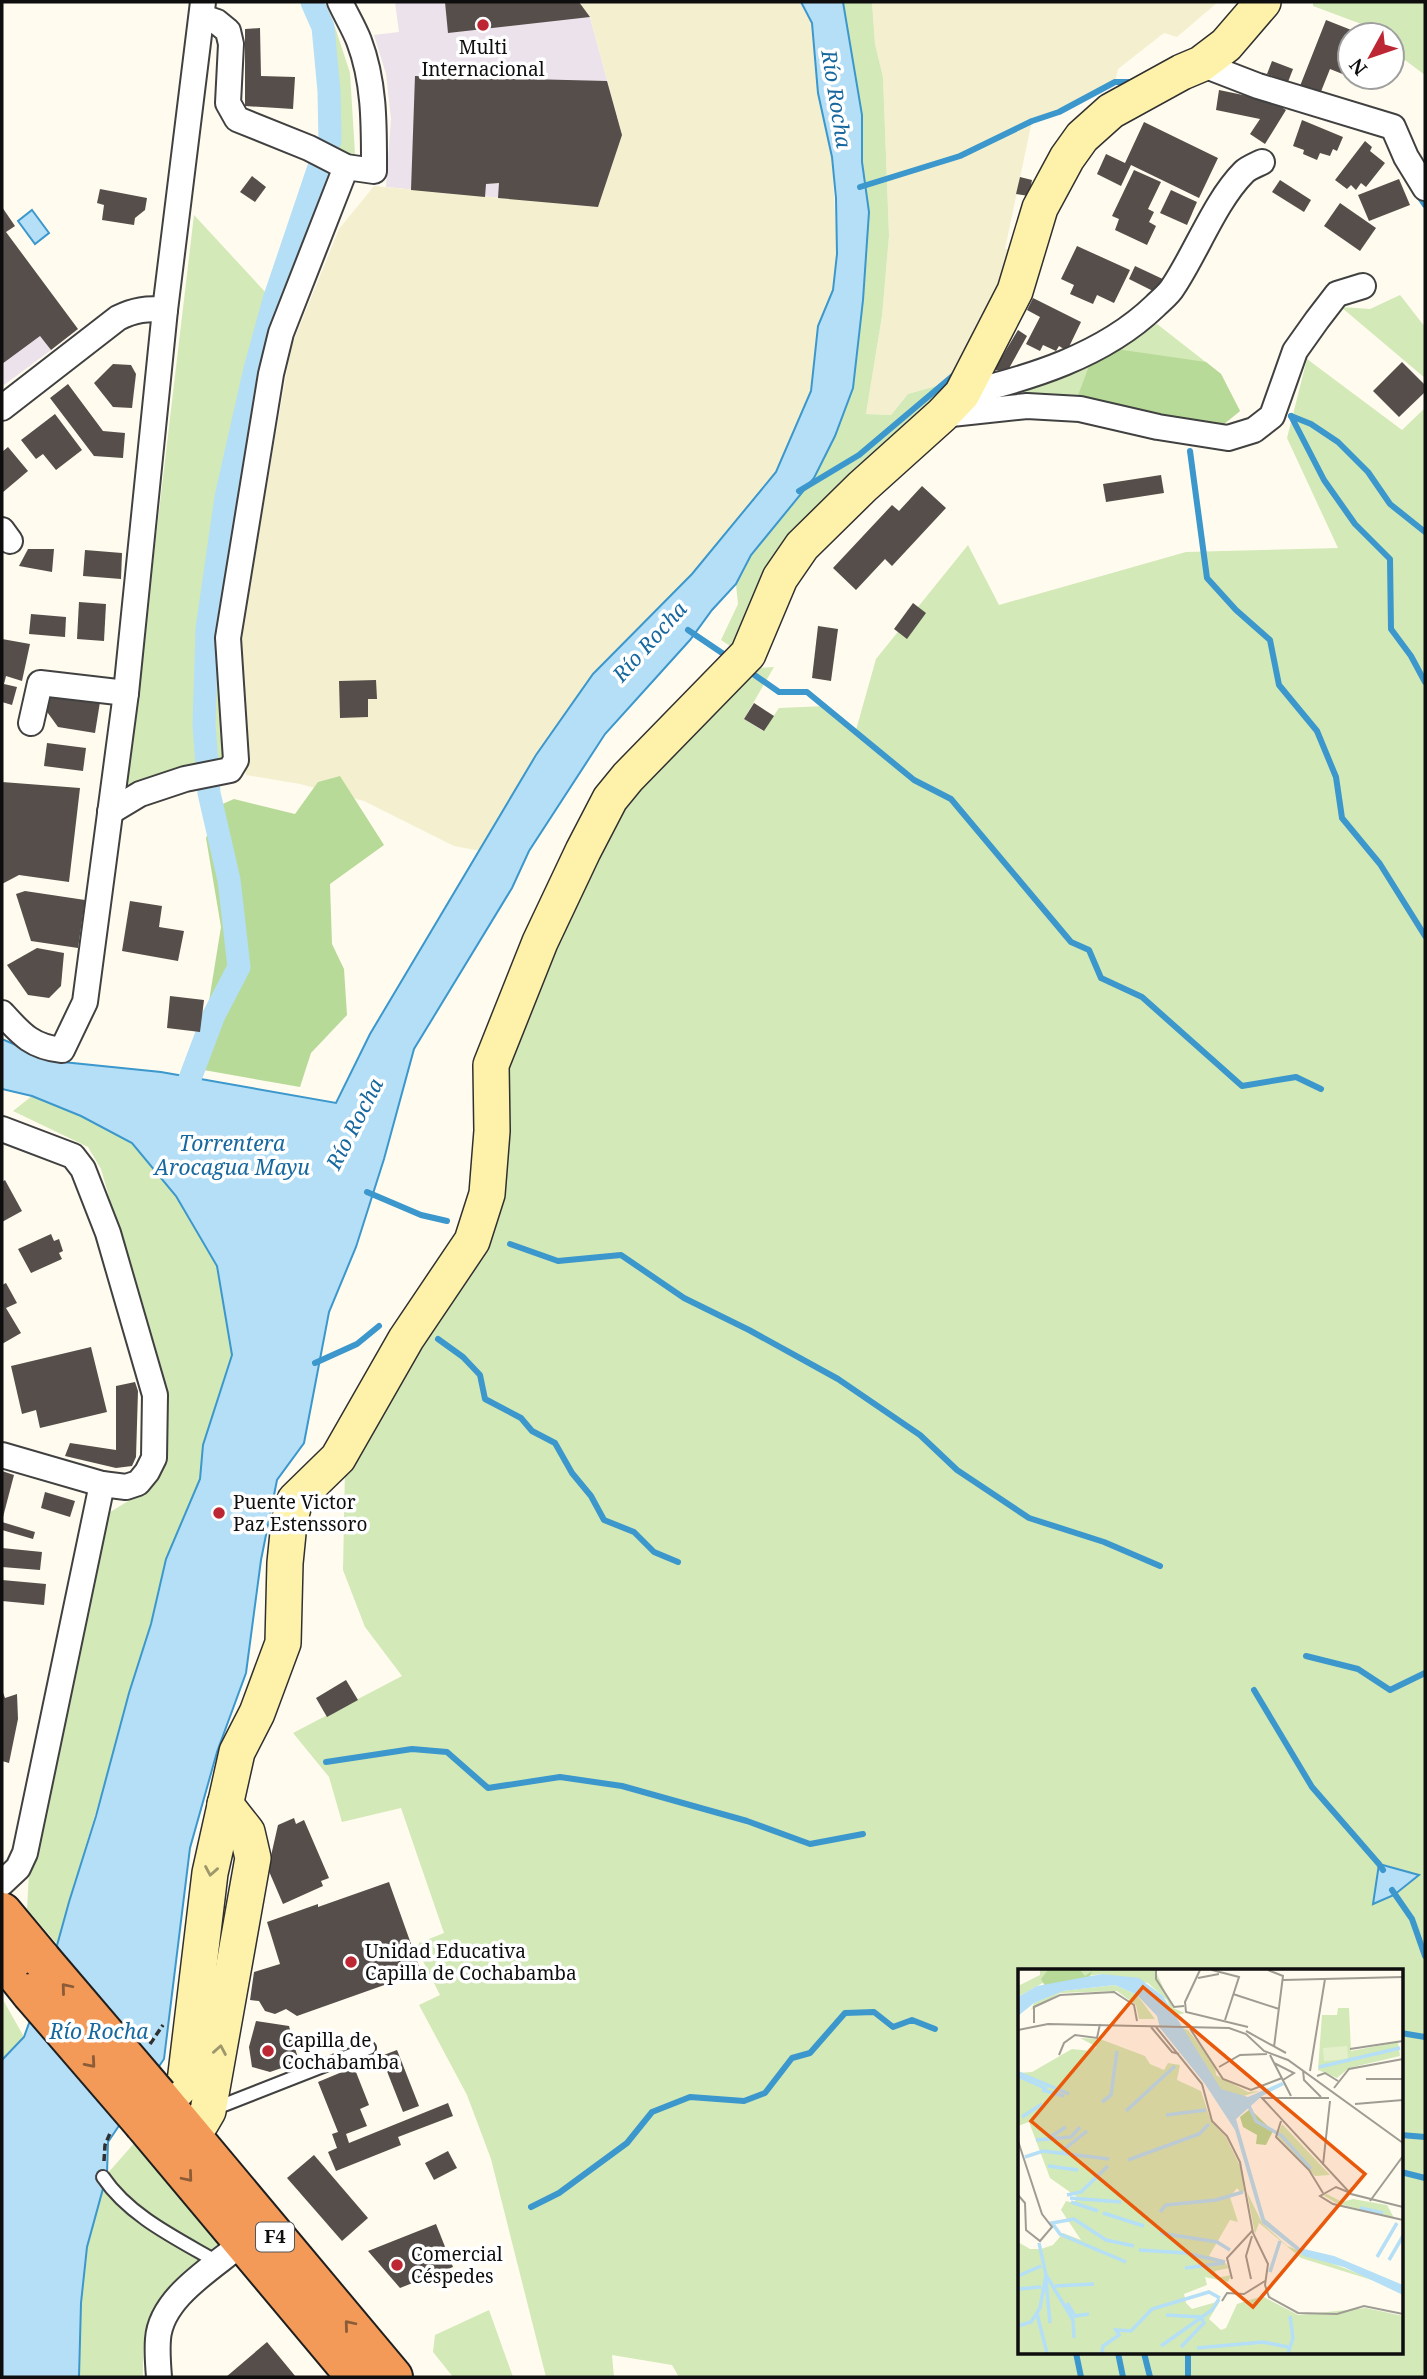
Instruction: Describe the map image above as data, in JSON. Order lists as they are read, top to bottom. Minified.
{"streets":{"highway":["F4"]},"water":["Río Rocha","Torrentera Arocagua Mayu"],"places":["Multi Internacional","Puente Victor Paz Estenssoro","Unidad Educativa Capilla de Cochabamba","Capilla de Cochabamba","Comercial Céspedes"],"north":"bottom left"}
